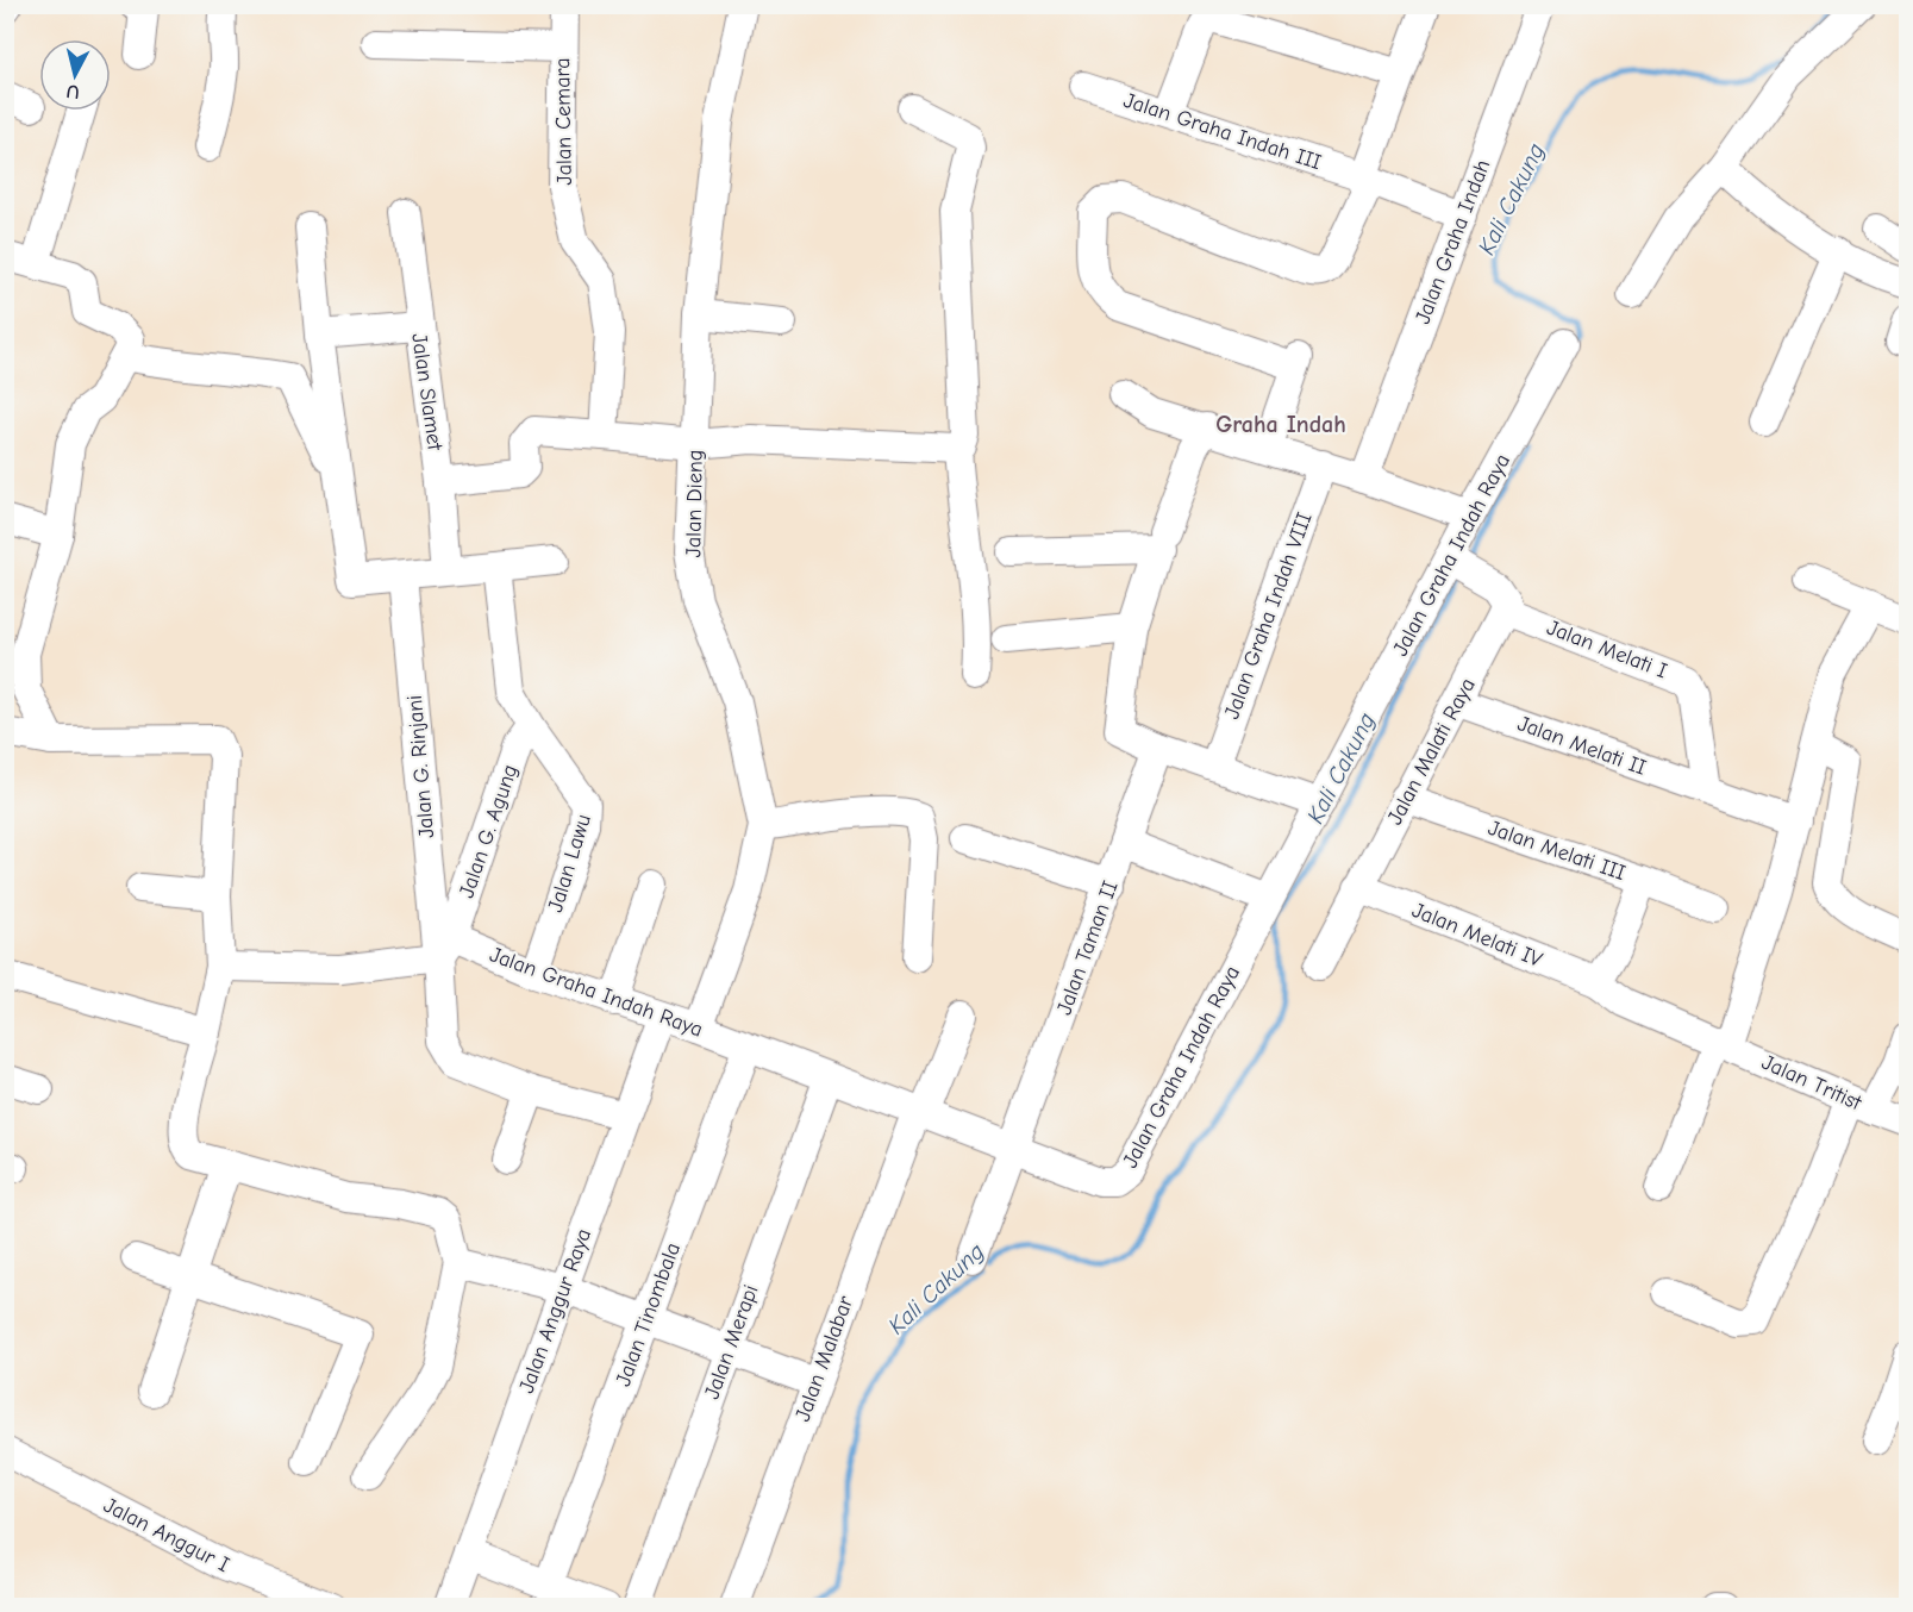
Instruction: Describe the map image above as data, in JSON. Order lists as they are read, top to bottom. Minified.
{"streets":{"street":["Jalan Cemara","Jalan Graha Indah III","Jalan Graha Indah","Jalan Slamet","Jalan Dieng","Jalan Graha Indah Raya","Jalan Graha Indah VIII","Jalan Melati I","Jalan Melati II","Jalan Malati Raya","Jalan G. Rinjani","Jalan G. Agung","Jalan Melati III","Jalan Lawu","Jalan Melati IV","Jalan Taman II","Jalan Tritist","Jalan Anggur Raya","Jalan Tinombala","Jalan Merapi","Jalan Malabar","Jalan Anggur I"]},"crossings":[["Jalan Graha Indah III","Jalan Graha Indah"],["Jalan Dieng","Jalan Graha Indah Raya"],["Jalan Graha Indah Raya","Jalan G. Rinjani"],["Jalan Graha Indah Raya","Jalan G. Agung"],["Jalan Graha Indah Raya","Jalan Lawu"],["Jalan Graha Indah Raya","Jalan Taman II"],["Jalan Graha Indah Raya","Jalan Anggur Raya"],["Jalan Graha Indah Raya","Jalan Tinombala"],["Jalan Graha Indah Raya","Jalan Merapi"],["Jalan Graha Indah Raya","Jalan Malabar"],["Jalan Melati I","Jalan Melati II"],["Jalan Melati I","Jalan Malati Raya"],["Jalan Melati II","Jalan Malati Raya"],["Jalan Malati Raya","Jalan Melati III"],["Jalan Malati Raya","Jalan Melati IV"],["Jalan G. Rinjani","Jalan G. Agung"],["Jalan G. Rinjani","Jalan Anggur Raya"],["Jalan G. Agung","Jalan Lawu"],["Jalan Melati III","Jalan Melati IV"],["Jalan Melati IV","Jalan Tritist"]],"districts":["Graha Indah"],"water":["Kali Cakung"],"north":"bottom"}
